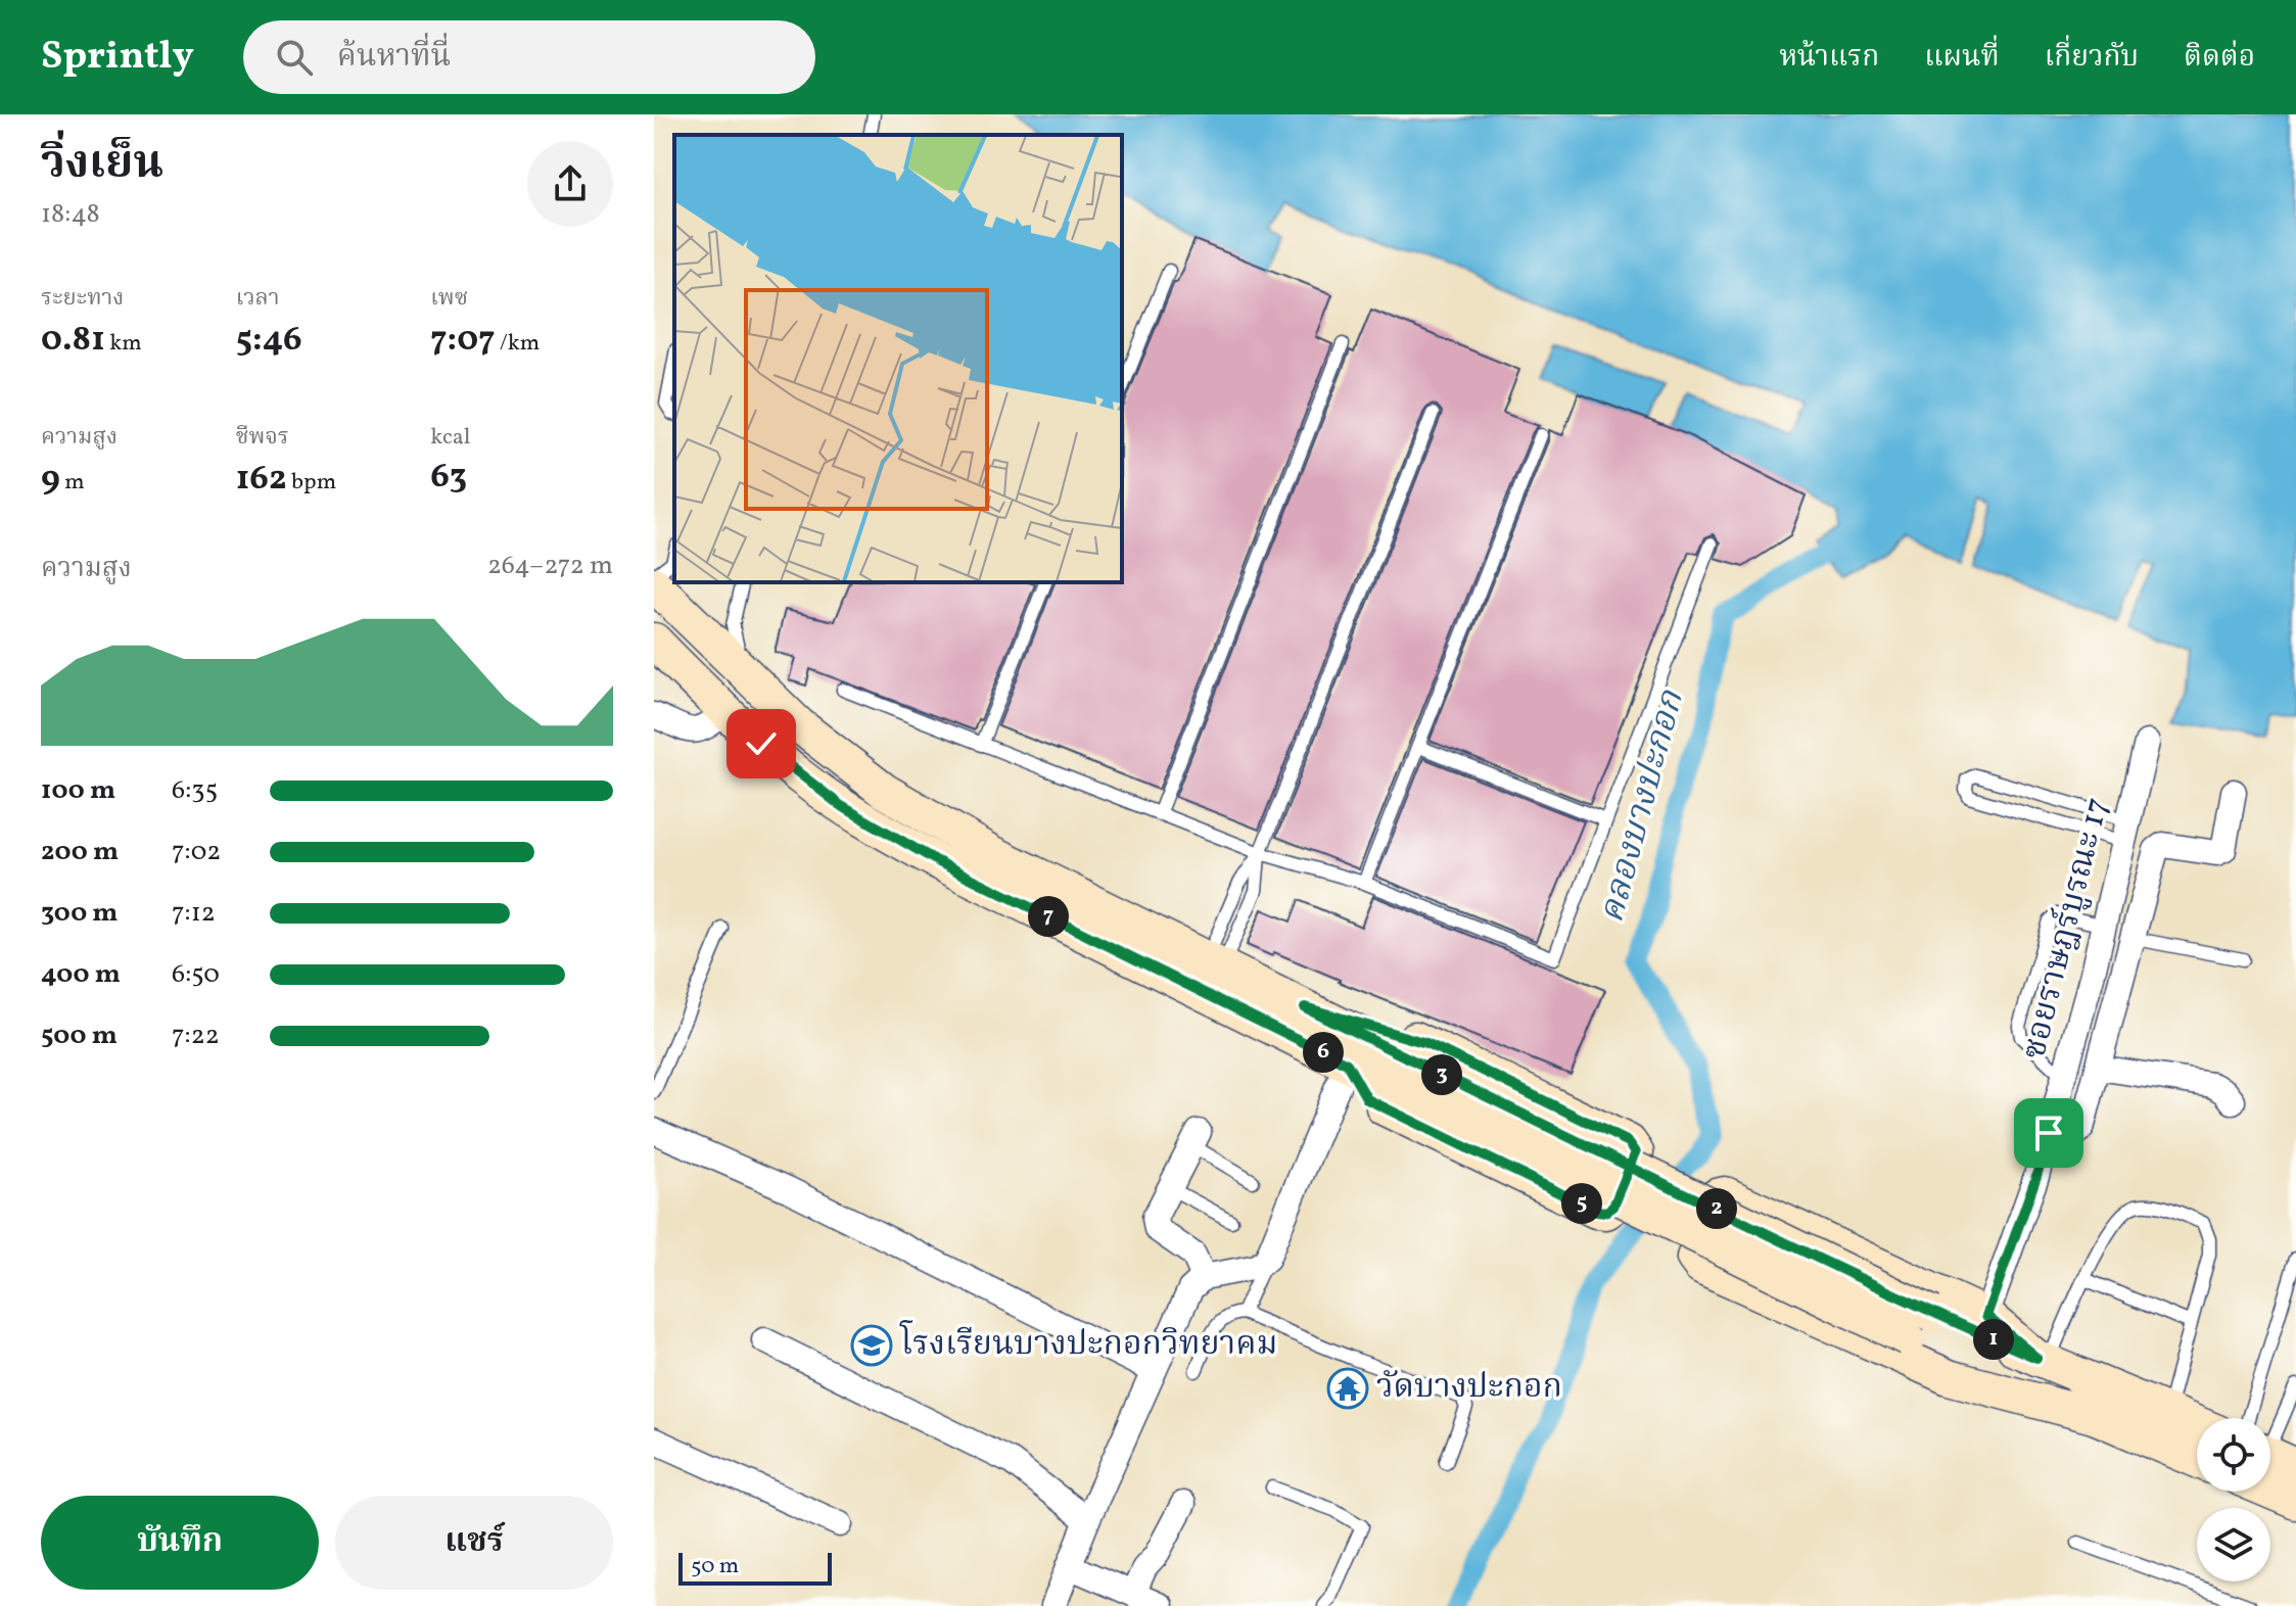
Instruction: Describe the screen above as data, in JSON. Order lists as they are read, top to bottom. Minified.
{"streets":{"street":["ซอยราษฎร์บูรณะ 17"]},"water":["คลองบางปะกอก"],"places":{"school or university":["โรงเรียนบางปะกอกวิทยาคม"],"temple":["วัดบางปะกอก"]},"scale_bar":"50 m","page":{"header":"Sprintly","search":"ค้นหาที่นี่","nav":["หน้าแรก","แผนที่","เกี่ยวกับ","ติดต่อ"],"heading":["วิ่งเย็น","18:48"],"stats":[["ระยะทาง","0.81 km"],["เวลา","5:46"],["เพซ","7:07 /km"],["ความสูง","9 m"],["ชีพจร","162 bpm"],["kcal","63"]],"chart":["ความสูง","264–272 m"],"list":[{"name":"100 m","note":"6:35"},{"name":"200 m","note":"7:02"},{"name":"300 m","note":"7:12"},{"name":"400 m","note":"6:50"},{"name":"500 m","note":"7:22"}],"pins":["7","6","3","5","2","1"],"buttons":["บันทึก","แชร์"],"scale":"50 m"}}
